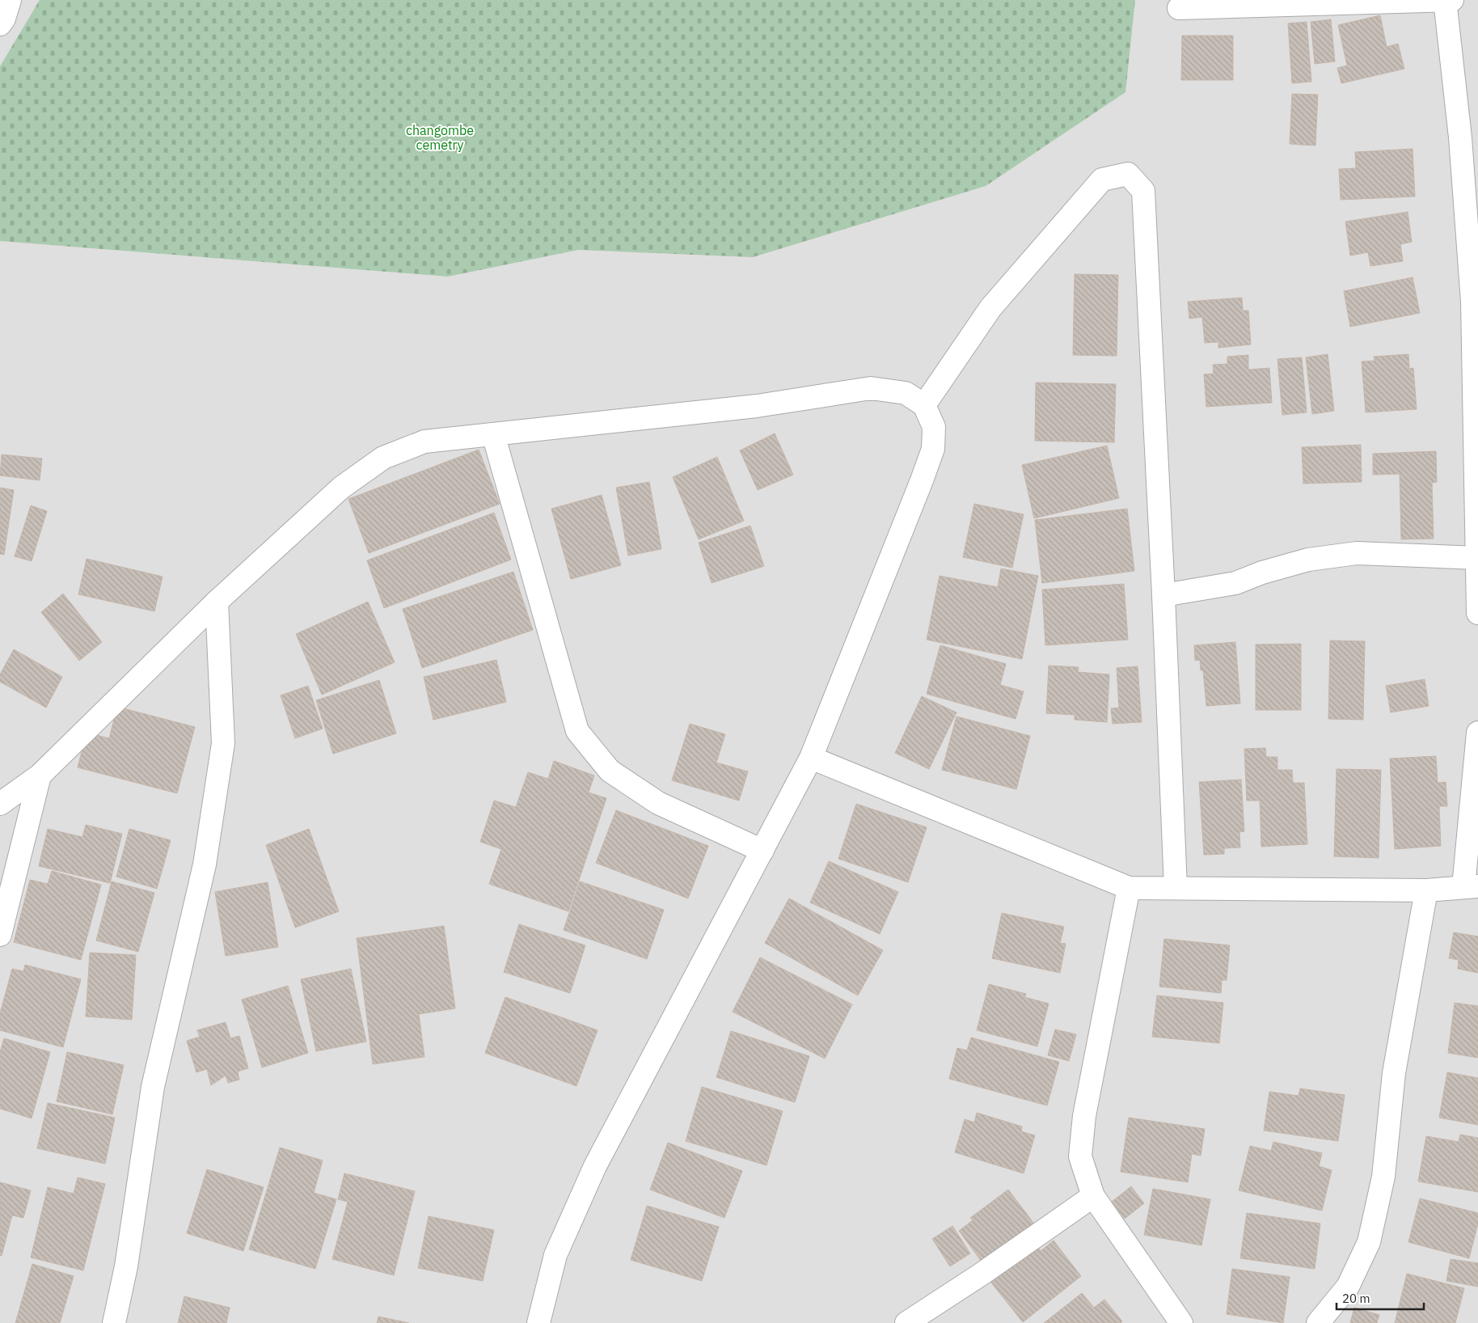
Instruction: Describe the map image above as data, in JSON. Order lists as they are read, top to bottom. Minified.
{"parks":["changombe cemetry"],"scale_bar":"20 m"}
